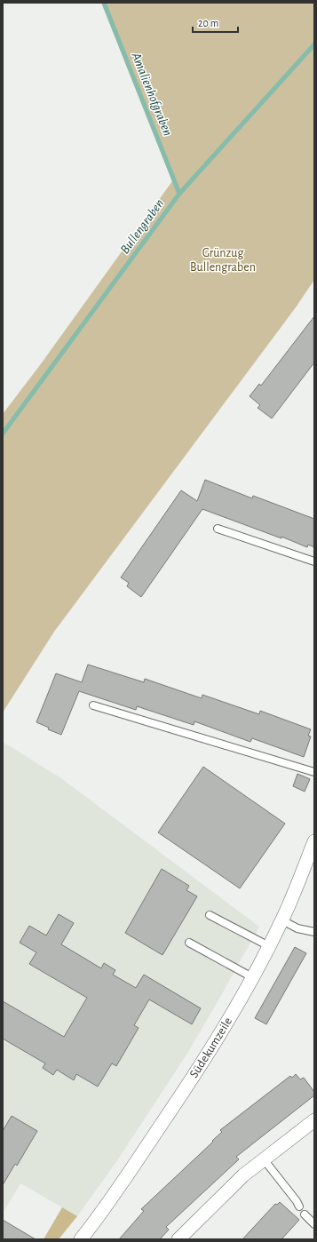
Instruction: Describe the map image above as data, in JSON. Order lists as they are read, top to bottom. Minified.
{"streets":{"street":["Südekumzeile"]},"water":["Amalienhofgraben","Bullengraben"],"parks":["Grünzug Bullengraben"],"scale_bar":"20 m"}
